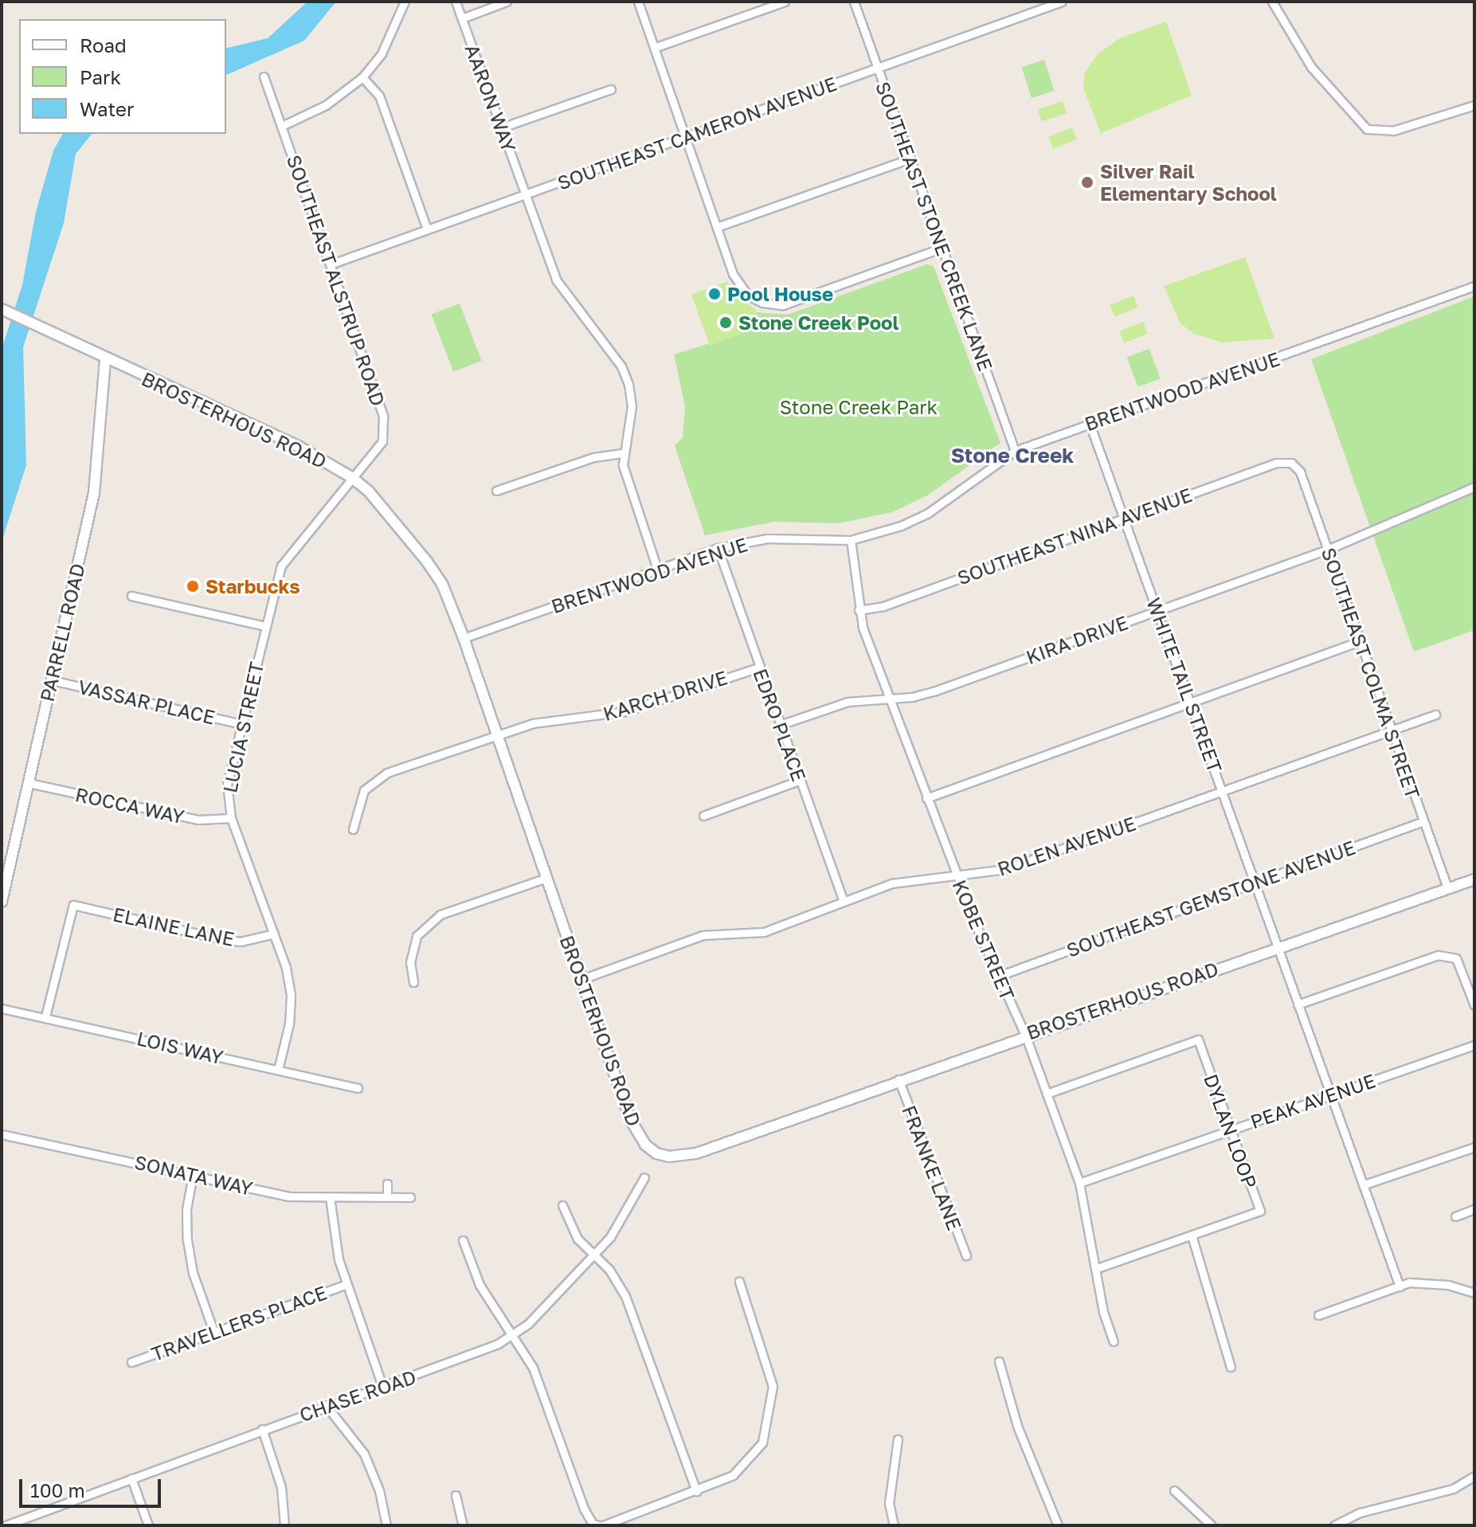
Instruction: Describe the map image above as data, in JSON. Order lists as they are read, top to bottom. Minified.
{"streets":{"street":["AARON WAY","SOUTHEAST CAMERON AVENUE","SOUTHEAST STONE CREEK LANE","SOUTHEAST ALSTRUP ROAD","BRENTWOOD AVENUE","BROSTERHOUS ROAD","SOUTHEAST NINA AVENUE","PARRELL ROAD","KIRA DRIVE","SOUTHEAST COLMA STREET","WHITE TAIL STREET","KARCH DRIVE","VASSAR PLACE","EDRO PLACE","LUCIA STREET","ROCCA WAY","ROLEN AVENUE","SOUTHEAST GEMSTONE AVENUE","ELAINE LANE","KOBE STREET","LOIS WAY","PEAK AVENUE","DYLAN LOOP","FRANKE LANE","SONATA WAY","TRAVELLERS PLACE","CHASE ROAD"]},"crossings":[["AARON WAY","SOUTHEAST CAMERON AVENUE"],["SOUTHEAST CAMERON AVENUE","SOUTHEAST STONE CREEK LANE"],["SOUTHEAST CAMERON AVENUE","SOUTHEAST ALSTRUP ROAD"],["SOUTHEAST STONE CREEK LANE","BRENTWOOD AVENUE"],["SOUTHEAST ALSTRUP ROAD","BROSTERHOUS ROAD"],["SOUTHEAST ALSTRUP ROAD","LUCIA STREET"],["BRENTWOOD AVENUE","BROSTERHOUS ROAD"],["BRENTWOOD AVENUE","WHITE TAIL STREET"],["BRENTWOOD AVENUE","EDRO PLACE"],["BRENTWOOD AVENUE","KOBE STREET"],["BROSTERHOUS ROAD","PARRELL ROAD"],["BROSTERHOUS ROAD","SOUTHEAST COLMA STREET"],["BROSTERHOUS ROAD","WHITE TAIL STREET"],["BROSTERHOUS ROAD","KARCH DRIVE"],["BROSTERHOUS ROAD","LUCIA STREET"],["BROSTERHOUS ROAD","ROLEN AVENUE"],["BROSTERHOUS ROAD","KOBE STREET"],["BROSTERHOUS ROAD","FRANKE LANE"],["SOUTHEAST NINA AVENUE","SOUTHEAST COLMA STREET"],["SOUTHEAST NINA AVENUE","WHITE TAIL STREET"],["SOUTHEAST NINA AVENUE","KOBE STREET"],["PARRELL ROAD","VASSAR PLACE"],["PARRELL ROAD","ROCCA WAY"],["KIRA DRIVE","SOUTHEAST COLMA STREET"],["KIRA DRIVE","WHITE TAIL STREET"],["KIRA DRIVE","EDRO PLACE"],["KIRA DRIVE","KOBE STREET"],["SOUTHEAST COLMA STREET","ROLEN AVENUE"],["SOUTHEAST COLMA STREET","SOUTHEAST GEMSTONE AVENUE"],["WHITE TAIL STREET","ROLEN AVENUE"],["WHITE TAIL STREET","SOUTHEAST GEMSTONE AVENUE"],["WHITE TAIL STREET","PEAK AVENUE"],["KARCH DRIVE","EDRO PLACE"],["VASSAR PLACE","LUCIA STREET"],["EDRO PLACE","ROLEN AVENUE"],["LUCIA STREET","ROCCA WAY"],["LUCIA STREET","ELAINE LANE"],["LUCIA STREET","LOIS WAY"],["ROLEN AVENUE","KOBE STREET"],["SOUTHEAST GEMSTONE AVENUE","KOBE STREET"],["ELAINE LANE","LOIS WAY"],["KOBE STREET","PEAK AVENUE"],["KOBE STREET","DYLAN LOOP"],["PEAK AVENUE","DYLAN LOOP"]],"districts":["Stone Creek"],"parks":["Stone Creek Park"],"places":["Silver Rail Elementary School","Pool House","Stone Creek Pool","Starbucks"],"legend":["Road","Park","Water"],"scale_bar":"100 m"}
